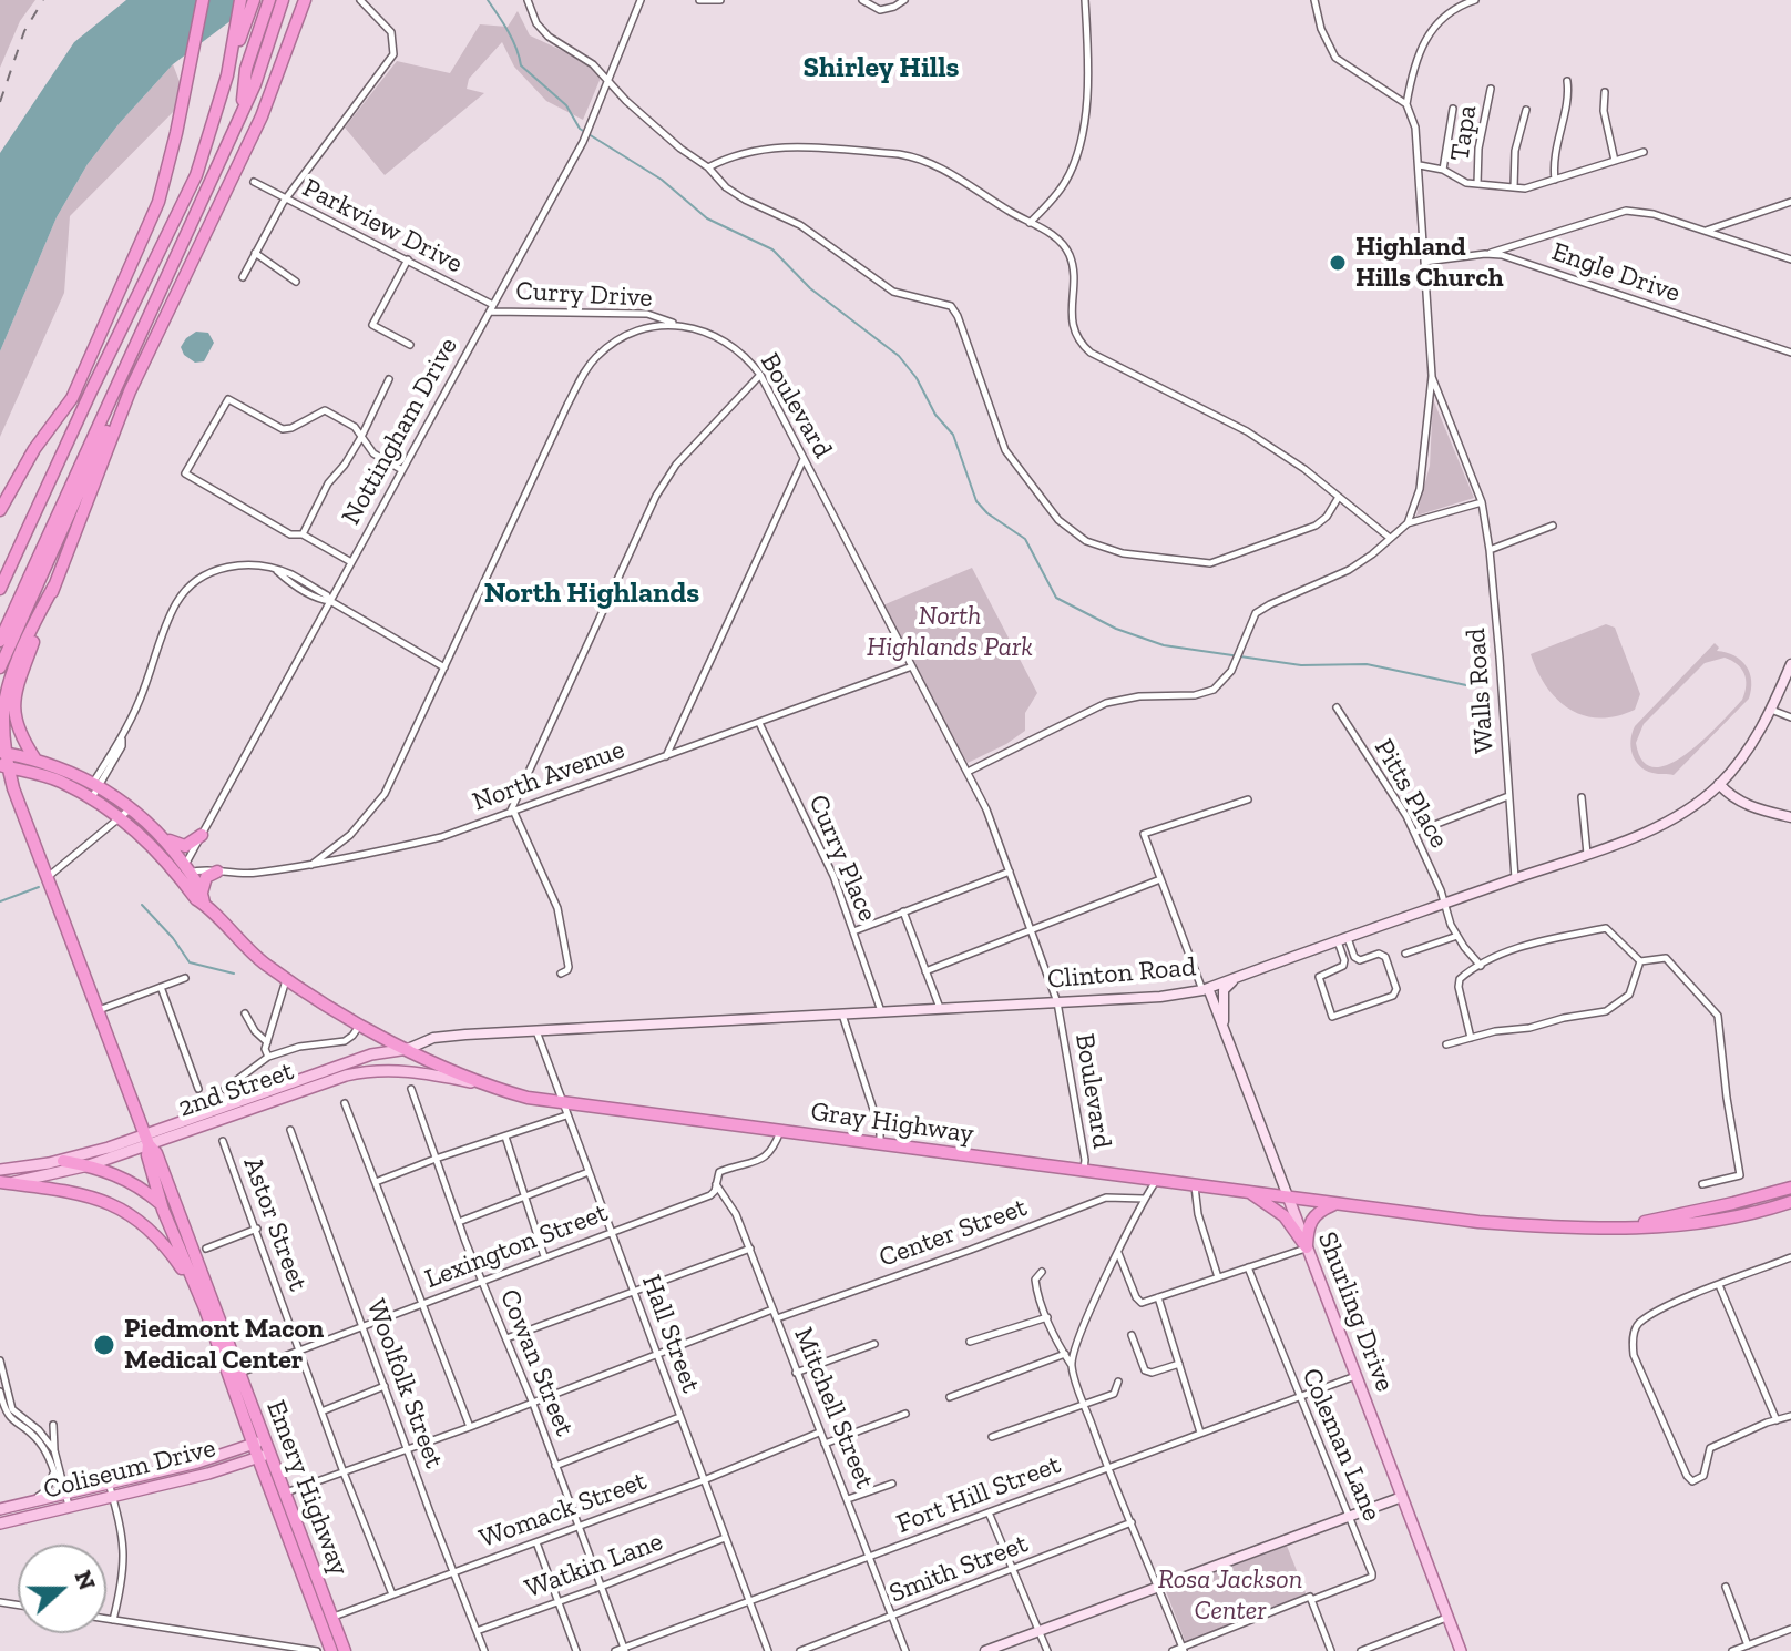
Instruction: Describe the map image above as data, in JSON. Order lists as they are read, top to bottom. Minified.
{"streets":{"highway":["Gray Highway","Emery Highway"],"main road":["2nd Street","Shurling Drive","Coliseum Drive"],"street":["Tapa","Parkview Drive","Engle Drive","Curry Drive","Boulevard","Nottingham Drive","Walls Road","North Avenue","Pitts Place","Curry Place","Clinton Road","Astor Street","Center Street","Lexington Street","Hall Street","Cowan Street","Woolfolk Street","Mitchell Street","Coleman Lane","Fort Hill Street","Womack Street","Watkin Lane","Smith Street"]},"crossings":[["Parkview Drive","Curry Drive"],["Parkview Drive","Nottingham Drive"],["Curry Drive","Boulevard"],["Curry Drive","Nottingham Drive"],["Boulevard","North Avenue"],["Boulevard","Clinton Road"],["Boulevard","Gray Highway"],["Nottingham Drive","North Avenue"],["Walls Road","Clinton Road"],["North Avenue","Curry Place"],["Pitts Place","Clinton Road"],["Curry Place","Clinton Road"],["Clinton Road","2nd Street"],["Clinton Road","Gray Highway"],["Clinton Road","Shurling Drive"],["Clinton Road","Hall Street"],["2nd Street","Gray Highway"],["2nd Street","Emery Highway"],["Gray Highway","Lexington Street"],["Gray Highway","Shurling Drive"],["Gray Highway","Hall Street"],["Astor Street","Lexington Street"],["Astor Street","Womack Street"],["Center Street","Mitchell Street"],["Lexington Street","Hall Street"],["Lexington Street","Cowan Street"],["Lexington Street","Woolfolk Street"],["Lexington Street","Mitchell Street"],["Lexington Street","Emery Highway"],["Shurling Drive","Fort Hill Street"],["Hall Street","Fort Hill Street"],["Hall Street","Womack Street"],["Hall Street","Watkin Lane"],["Cowan Street","Fort Hill Street"],["Cowan Street","Womack Street"],["Cowan Street","Watkin Lane"],["Woolfolk Street","Womack Street"],["Woolfolk Street","Watkin Lane"],["Mitchell Street","Fort Hill Street"],["Mitchell Street","Womack Street"],["Mitchell Street","Smith Street"],["Coleman Lane","Fort Hill Street"],["Coliseum Drive","Emery Highway"],["Emery Highway","Womack Street"]],"districts":["Shirley Hills","North Highlands"],"parks":["North Highlands Park","Rosa Jackson Center"],"places":["Highland Hills Church","Piedmont Macon Medical Center"],"north":"right"}
